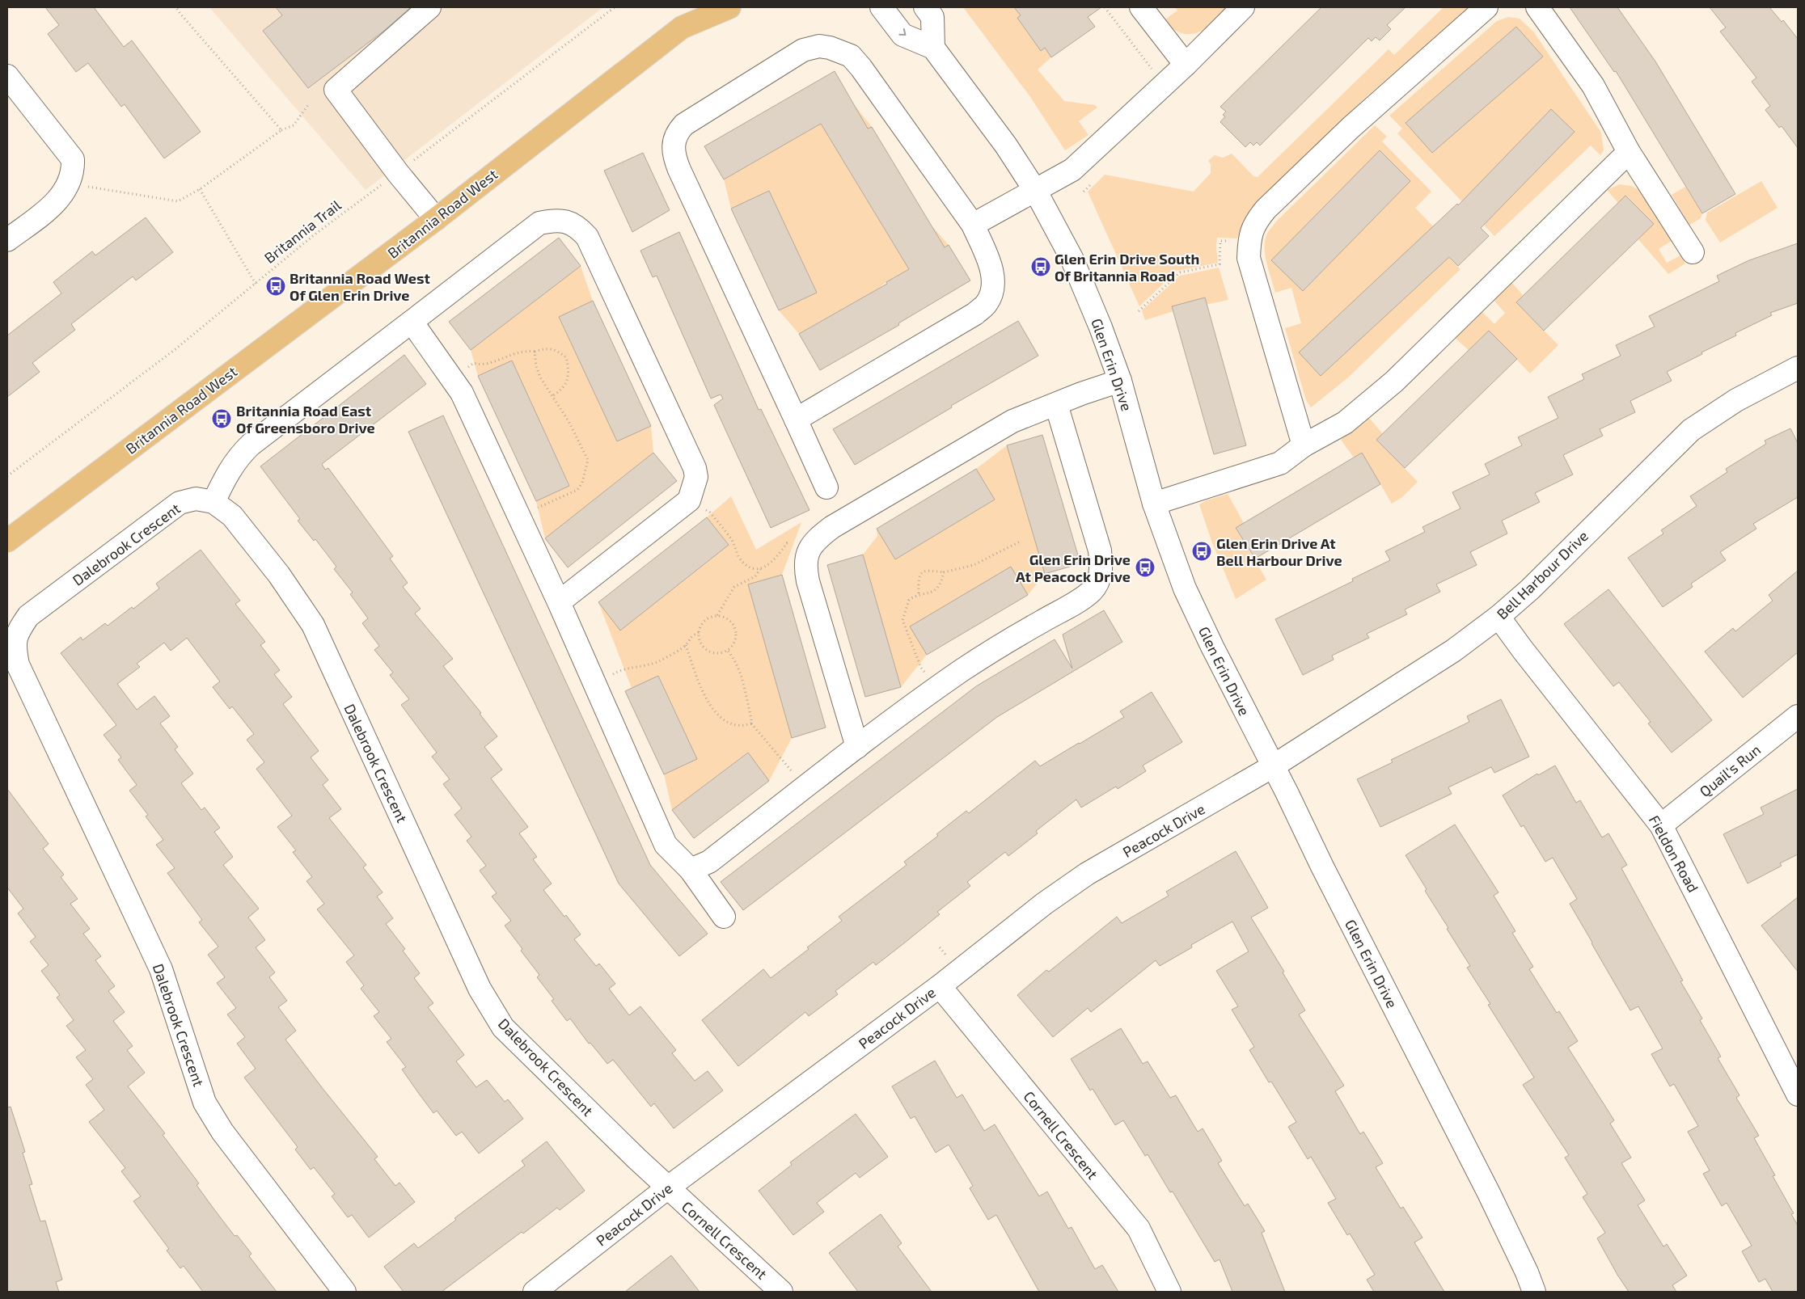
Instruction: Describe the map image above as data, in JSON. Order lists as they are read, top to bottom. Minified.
{"streets":{"main road":["Britannia Road West"],"street":["Glen Erin Drive","Dalebrook Crescent","Bell Harbour Drive","Quail's Run","Peacock Drive","Fieldon Road","Cornell Crescent"],"path":["Britannia Trail"]},"crossings":[["Glen Erin Drive","Bell Harbour Drive"],["Glen Erin Drive","Peacock Drive"],["Dalebrook Crescent","Peacock Drive"],["Dalebrook Crescent","Cornell Crescent"],["Bell Harbour Drive","Peacock Drive"],["Bell Harbour Drive","Fieldon Road"],["Quail's Run","Fieldon Road"],["Peacock Drive","Cornell Crescent"]],"places":{"bus stop":["Glen Erin Drive South Of Britannia Road","Britannia Road West Of Glen Erin Drive","Britannia Road East Of Greensboro Drive","Glen Erin Drive At Bell Harbour Drive","Glen Erin Drive At Peacock Drive"]}}
